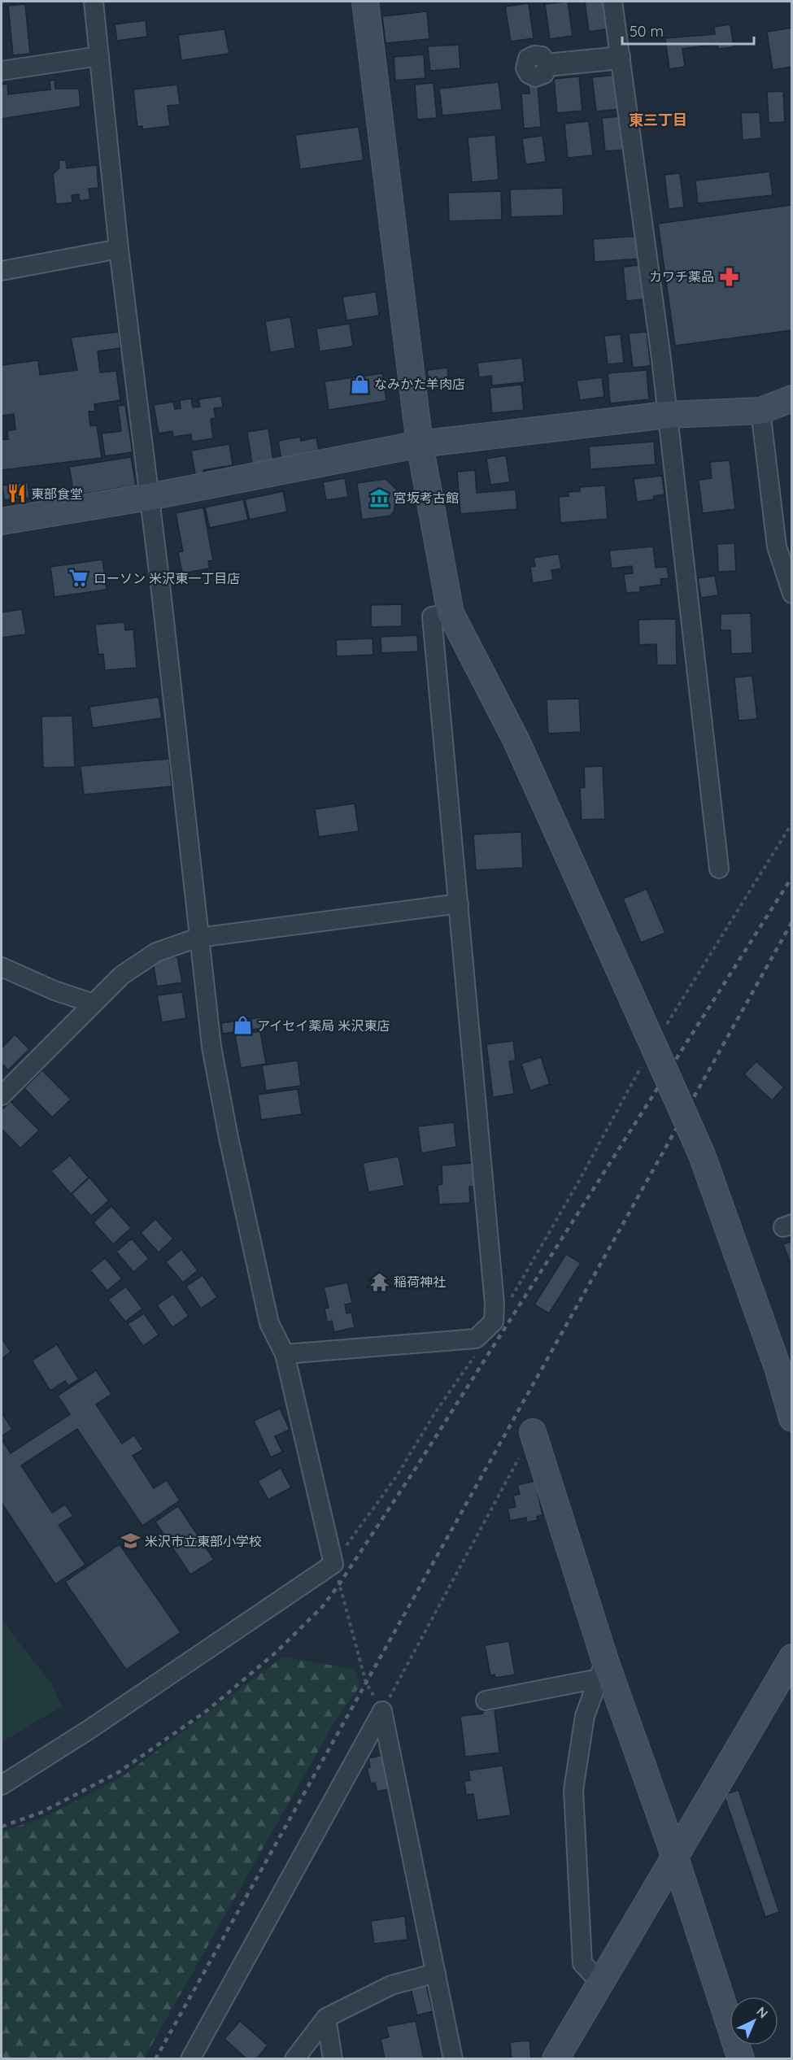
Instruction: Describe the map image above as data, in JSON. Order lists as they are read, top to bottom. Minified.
{"districts":["東三丁目"],"places":{"pharmacy":["カワチ薬品"],"shop":["なみかた羊肉店","アイセイ薬局 米沢東店"],"restaurant":["東部食堂"],"museum":["宮坂考古館"],"supermarket":["ローソン 米沢東一丁目店"],"temple":["稲荷神社"],"school or university":["米沢市立東部小学校"]},"scale_bar":"50 m","north":"top right"}
